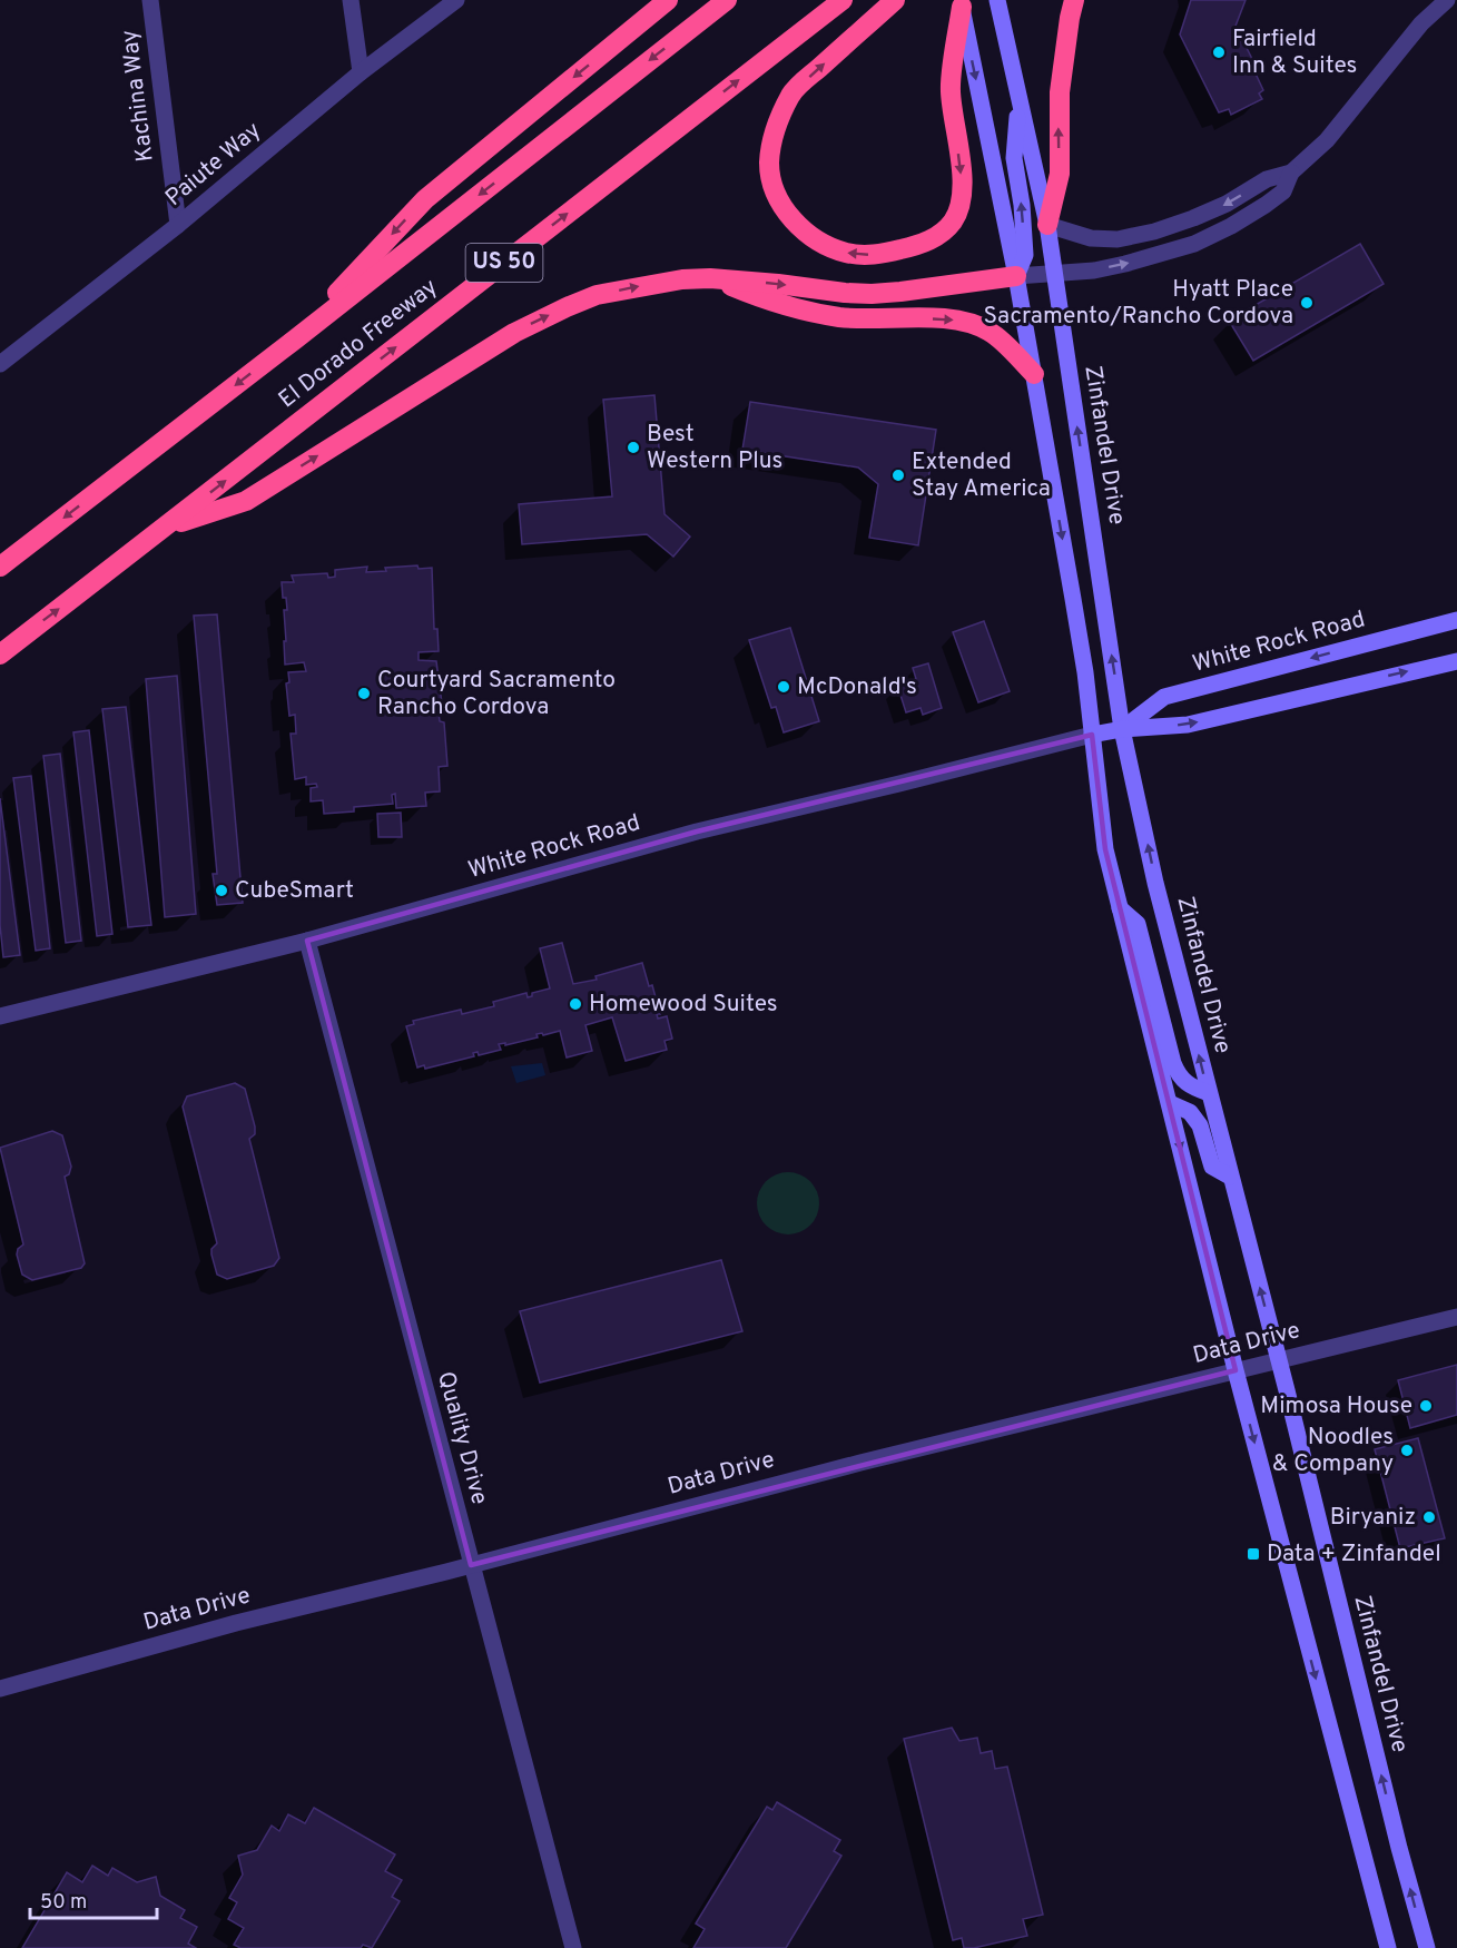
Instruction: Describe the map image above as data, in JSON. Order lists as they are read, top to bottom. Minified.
{"streets":{"highway":["US 50","El Dorado Freeway"],"main road":["Zinfandel Drive","White Rock Road"],"street":["Kachina Way","Paiute Way","Data Drive","Quality Drive"]},"crossings":[["Kachina Way","Paiute Way"],["Zinfandel Drive","White Rock Road"],["Zinfandel Drive","Data Drive"],["White Rock Road","Quality Drive"],["Data Drive","Quality Drive"]],"places":{"other":["Fairfield Inn & Suites","Hyatt Place Sacramento/Rancho Cordova","Best Western Plus","Extended Stay America","McDonald's","Courtyard Sacramento Rancho Cordova","CubeSmart","Homewood Suites","Mimosa House","Noodles & Company","Biryaniz"],"transit":["Data + Zinfandel"]},"scale_bar":"50 m"}
